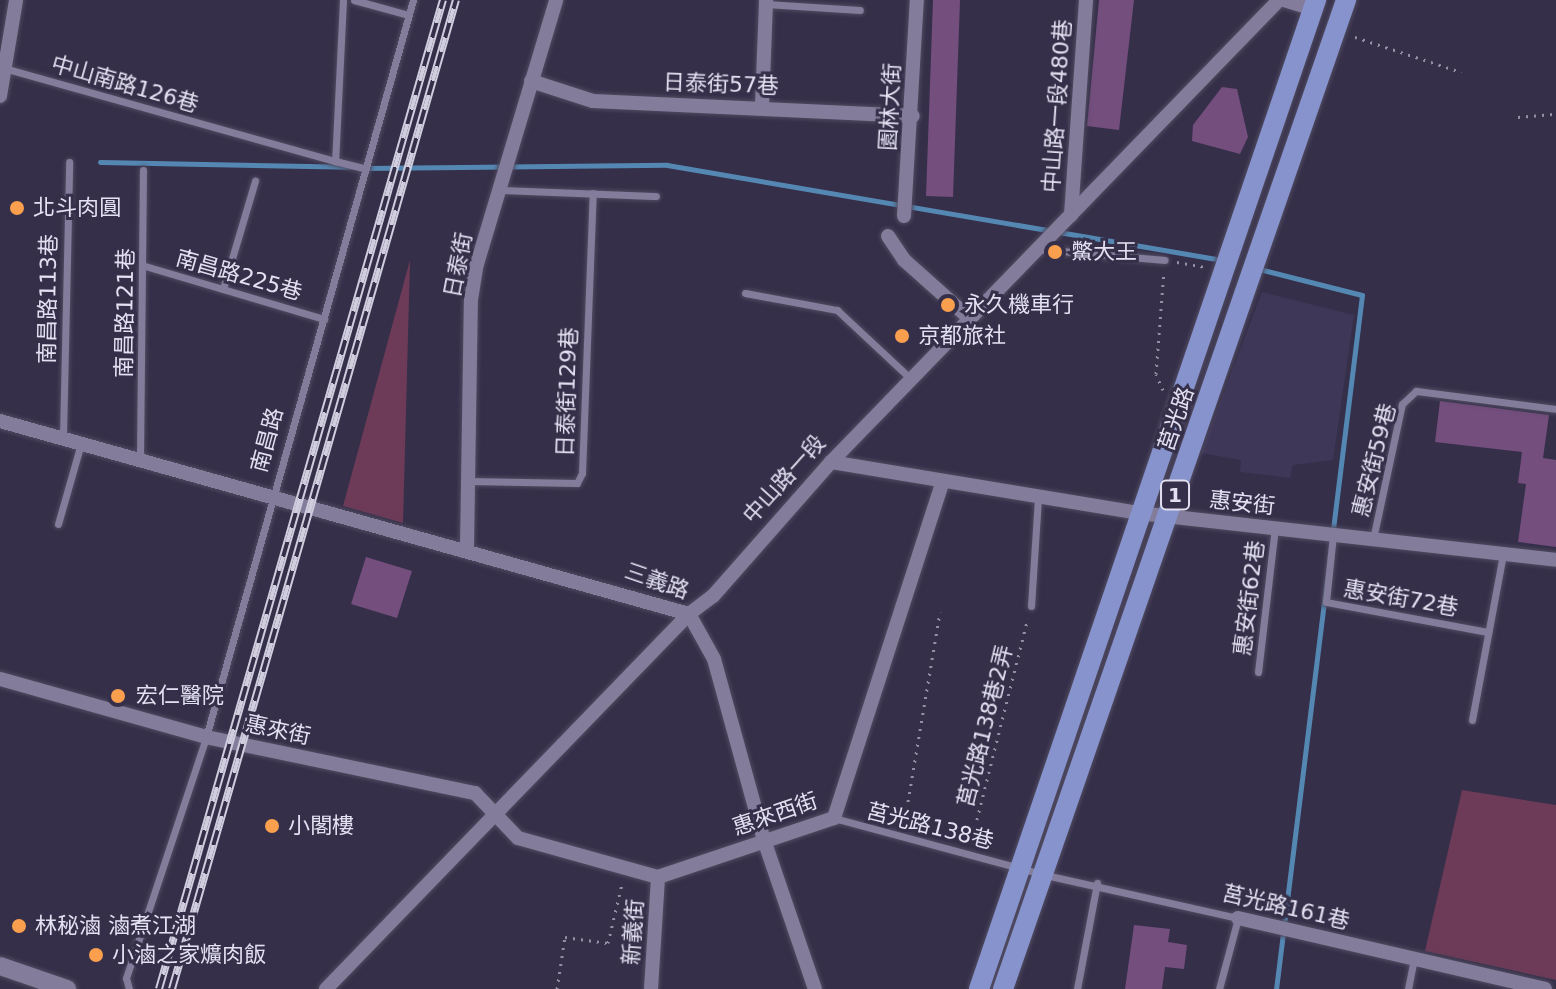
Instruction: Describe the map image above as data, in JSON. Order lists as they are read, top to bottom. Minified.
{"streets":{"main road":["莒光路","1"],"street":["日泰街57巷","中山路一段480巷","園林大街","日泰街","南昌路","中山路一段","惠安街","三義路","惠來街","惠來西街","莒光路161巷","新義街"],"lane":["中山南路126巷","南昌路225巷","南昌路113巷","南昌路121巷","日泰街129巷","惠安街59巷","惠安街62巷","惠安街72巷","莒光路138巷"],"path":["莒光路138巷2弄"]},"crossings":[["中山南路126巷","南昌路"],["日泰街57巷","園林大街"],["日泰街57巷","日泰街"],["中山路一段480巷","中山路一段"],["日泰街","日泰街129巷"],["日泰街","三義路"],["南昌路225巷","南昌路121巷"],["南昌路225巷","南昌路"],["南昌路113巷","南昌路"],["南昌路121巷","南昌路"],["莒光路","惠安街"],["莒光路","莒光路138巷"],["莒光路","莒光路161巷"],["南昌路","三義路"],["惠安街59巷","惠安街"],["中山路一段","惠安街"],["中山路一段","三義路"],["中山路一段","惠來街"],["惠安街","惠安街62巷"],["惠安街","惠安街72巷"],["惠安街","惠來西街"],["三義路","惠來西街"],["莒光路138巷2弄","莒光路138巷"],["惠來西街","莒光路138巷"],["惠來西街","新義街"],["莒光路138巷","莒光路161巷"]],"places":["北斗肉圓","鱉大王","永久機車行","京都旅社","宏仁醫院","小閣樓","林秘滷 滷煮江湖","小滷之家爌肉飯"]}
